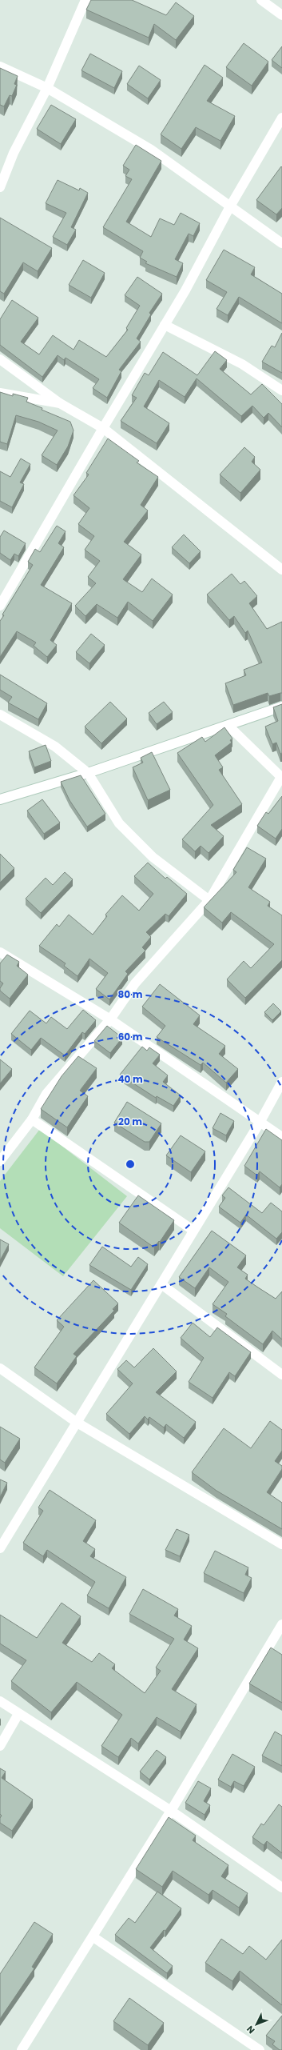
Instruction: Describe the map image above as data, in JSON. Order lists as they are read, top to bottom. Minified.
{"north":"bottom left","rings":["80 m","60 m","40 m","20 m"]}
